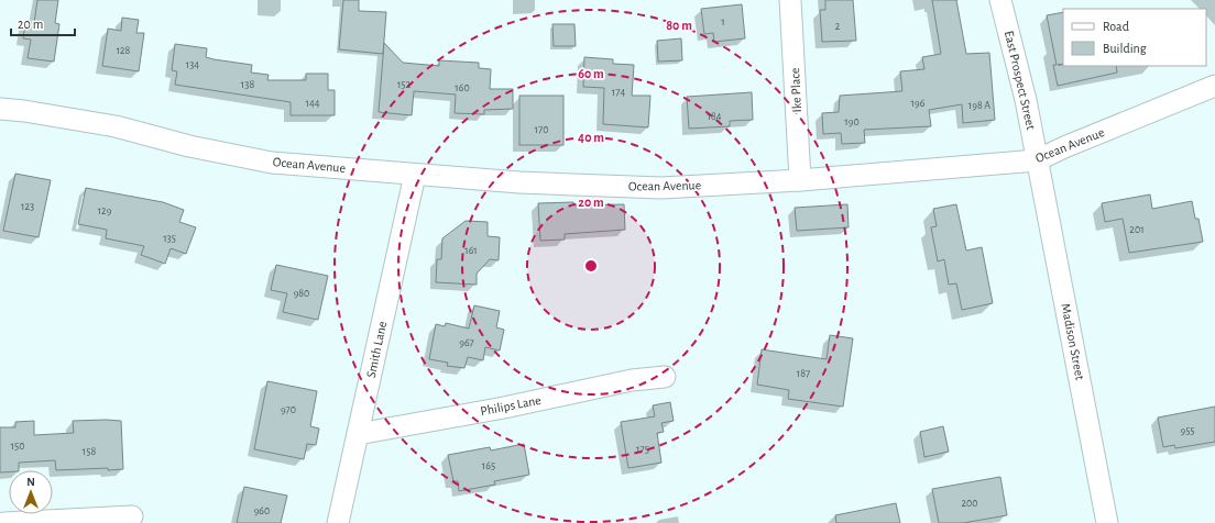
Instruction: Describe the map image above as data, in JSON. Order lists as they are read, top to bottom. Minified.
{"streets":{"street":["East Prospect Street","Ike Place","Ocean Avenue","Madison Street","Smith Lane","Philips Lane"]},"crossings":[["East Prospect Street","Ocean Avenue"],["East Prospect Street","Madison Street"],["Ike Place","Ocean Avenue"],["Ocean Avenue","Madison Street"],["Ocean Avenue","Smith Lane"],["Smith Lane","Philips Lane"]],"house_numbers":["1","2","128","134","138","152","160","174","144","196","198 A","184","190","170","123","129","201","135","161","980","967","187","970","955","150","175","158","165","200","960"],"legend":["Road","Building"],"scale_bar":"20 m","north":"top","rings":["80 m","60 m","40 m","20 m"]}
